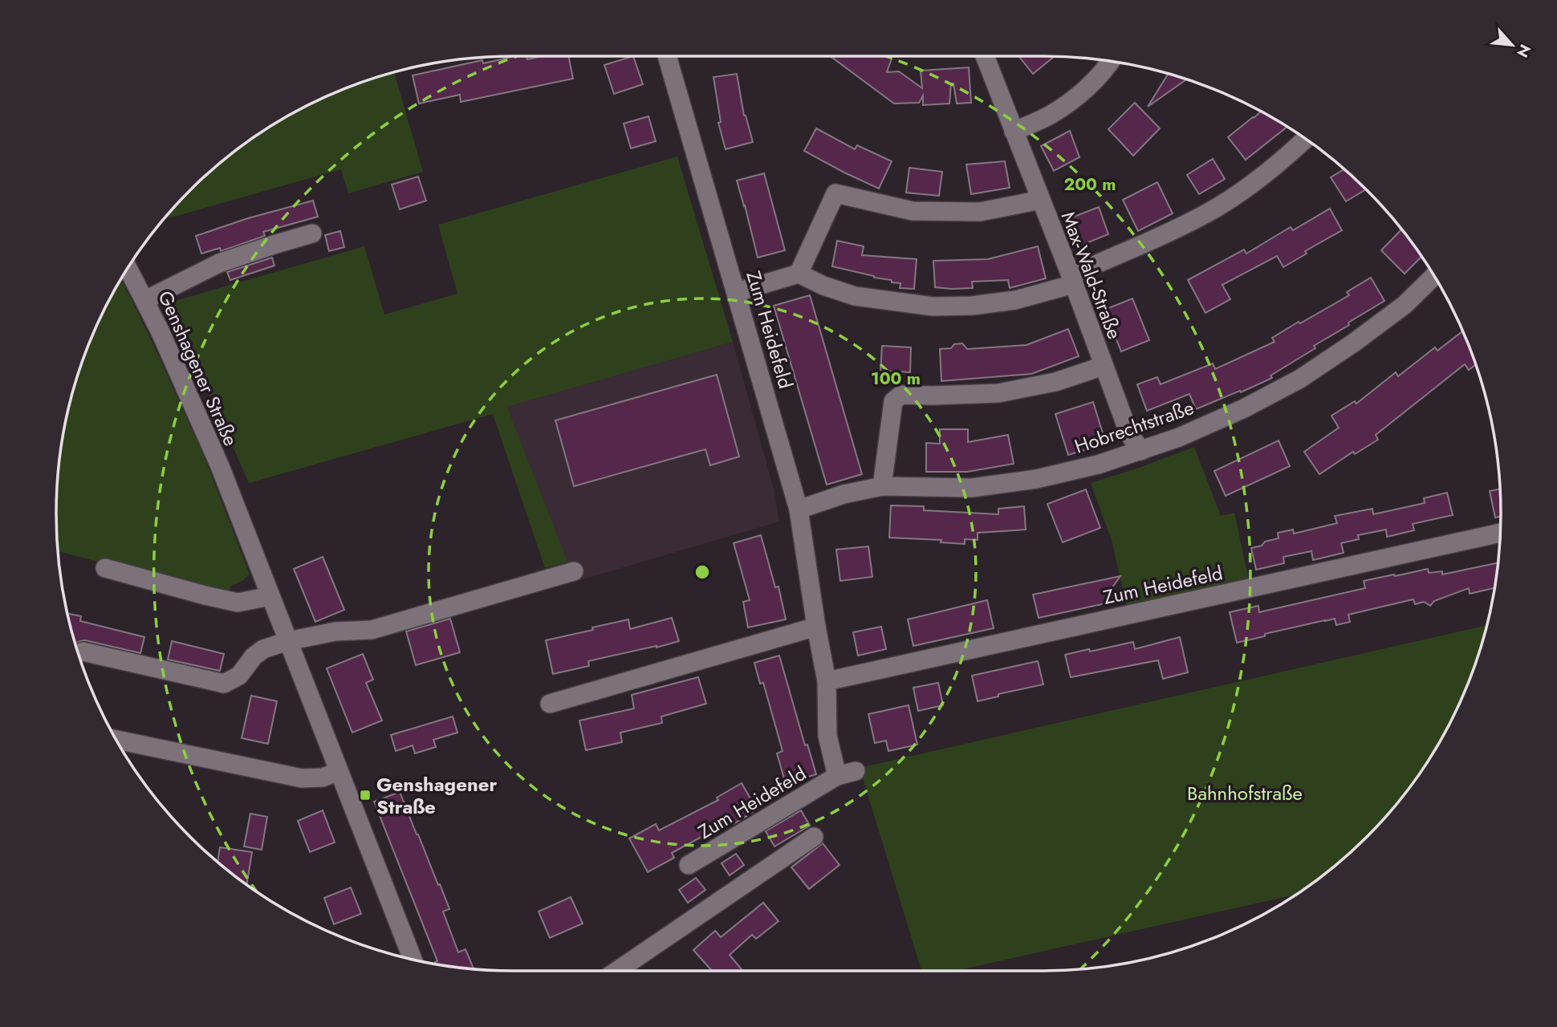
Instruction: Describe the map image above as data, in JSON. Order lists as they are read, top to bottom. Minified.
{"streets":{"street":["Max-Wald-Straße","Zum Heidefeld","Genshagener Straße","Hobrechtstraße"]},"crossings":[["Max-Wald-Straße","Hobrechtstraße"],["Zum Heidefeld","Hobrechtstraße"]],"parks":["Bahnhofstraße"],"places":{"transit":["Genshagener Straße"]},"north":"bottom right","rings":["200 m","100 m"]}
